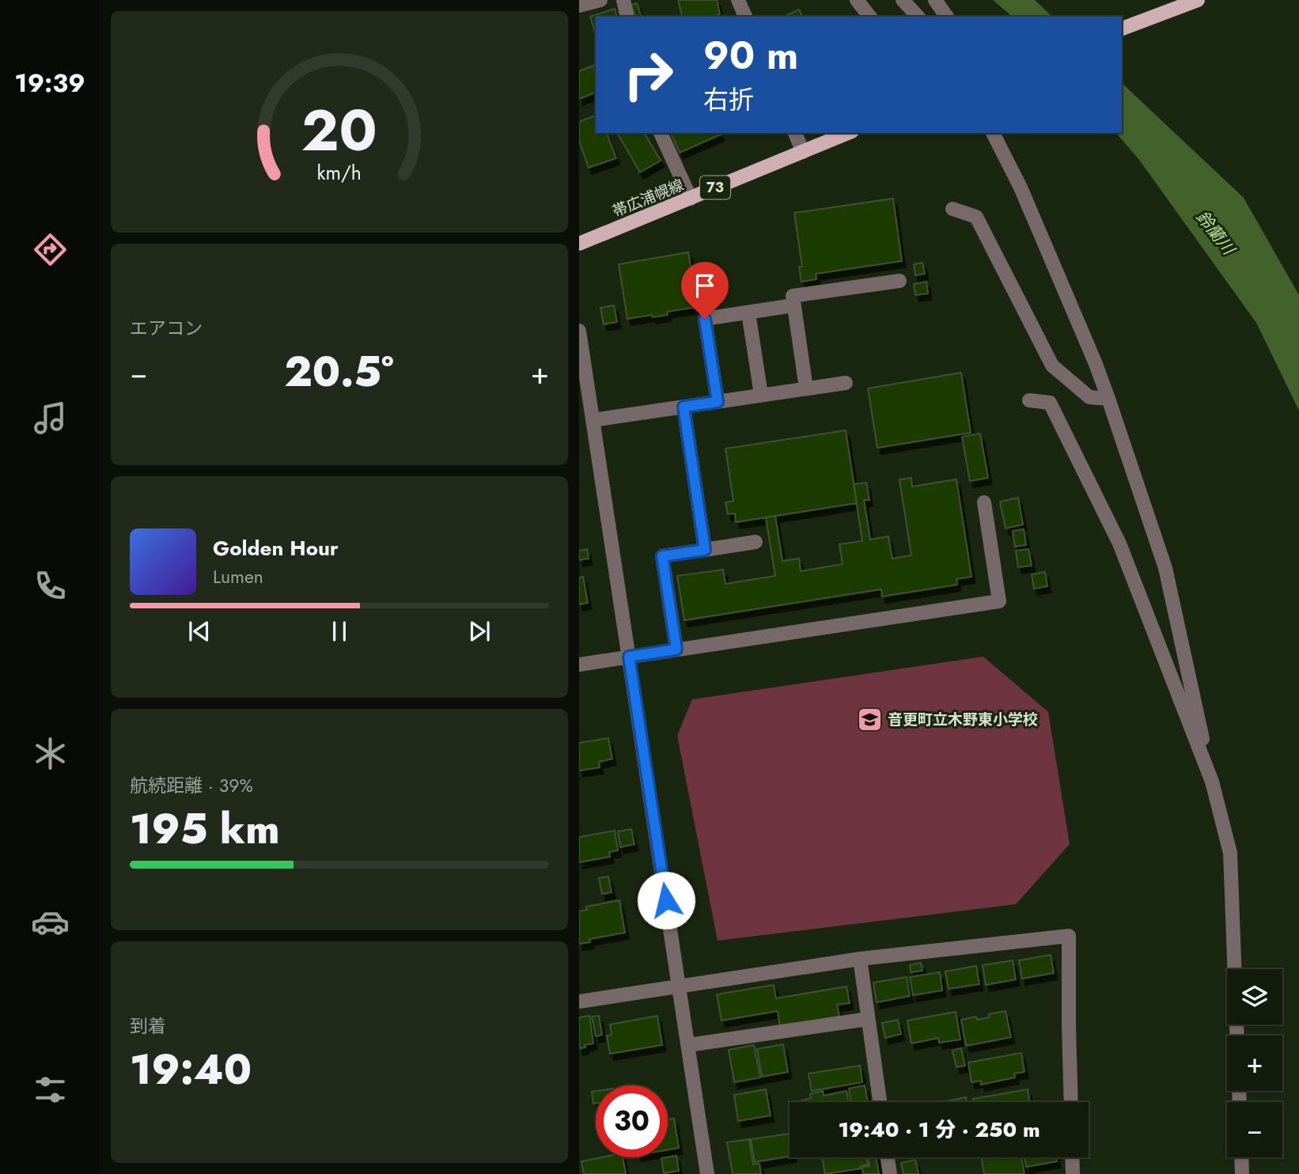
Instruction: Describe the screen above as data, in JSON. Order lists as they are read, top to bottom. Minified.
{"streets":{"main road":["73","帯広浦幌線"]},"water":["鈴蘭川"],"places":{"school or university":["音更町立木野東小学校"]},"page":{"tabs":"19:39","turn":["90 m","右折"],"tile":["エアコン",["航続距離 · 39%","195 km"],["到着","19:40"]],"heat":["−","20.5°","+"],"song":["Golden Hour","Lumen"],"map_buttons":["+","−"],"limit":"30","trip":"19:40 · 1 分 · 250 m","gauge":["20","km/h"]}}
